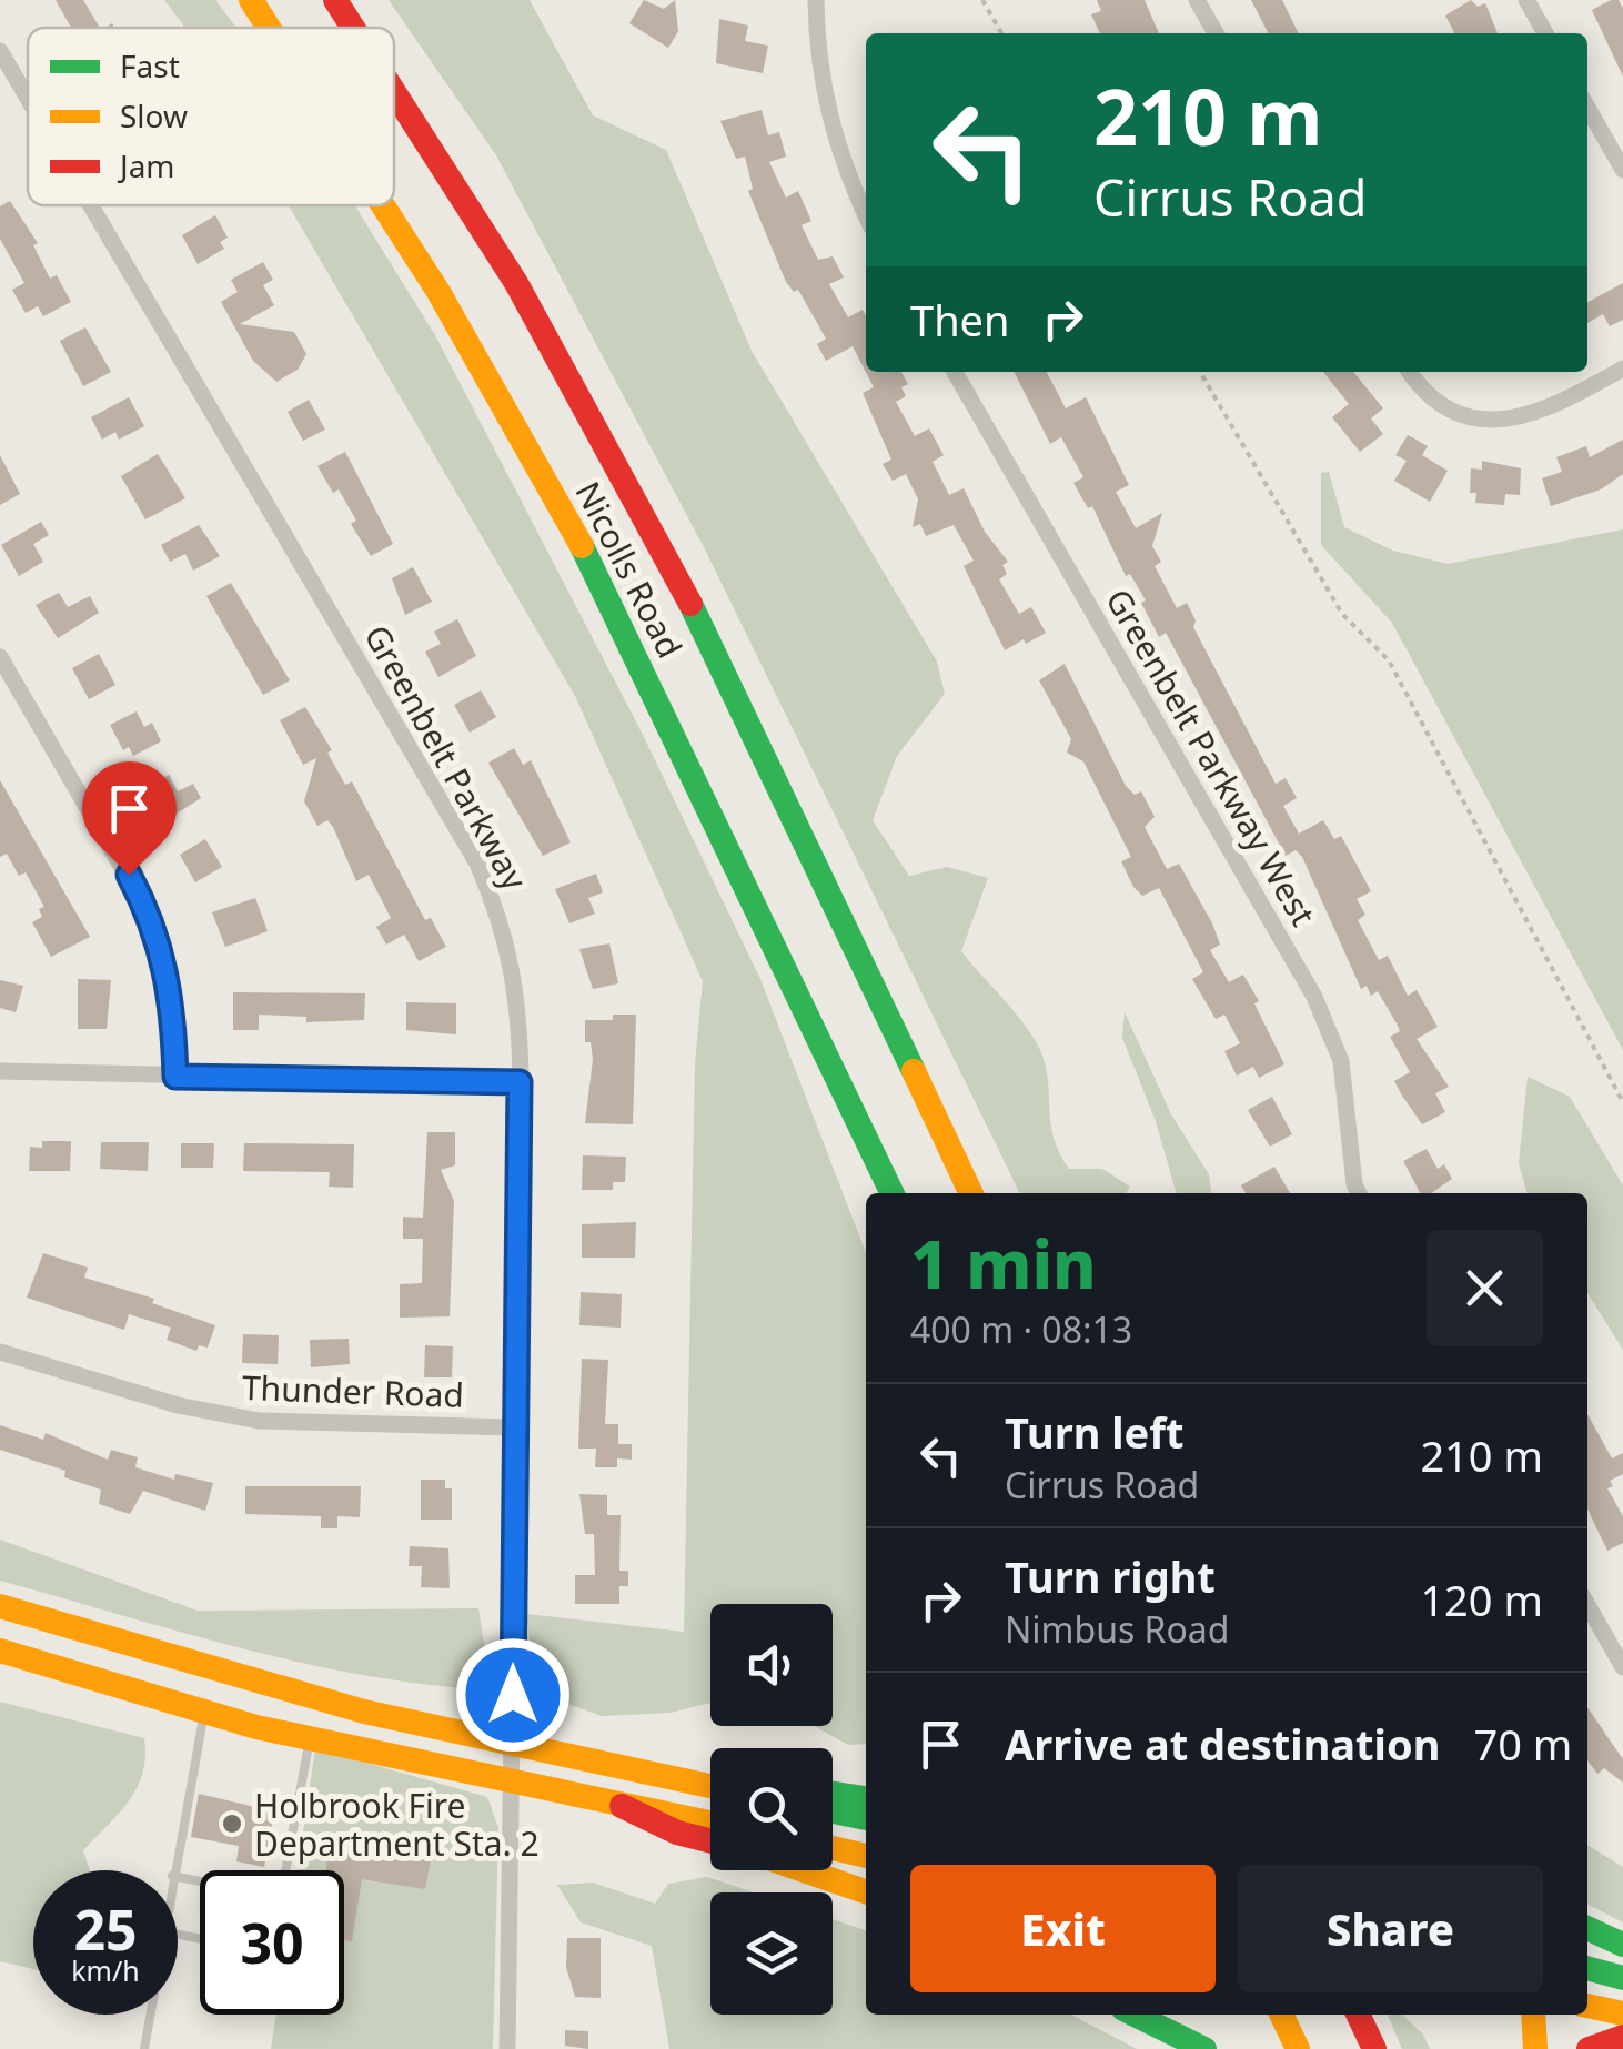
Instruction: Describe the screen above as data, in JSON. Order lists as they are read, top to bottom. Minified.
{"streets":{"main road":["Nicolls Road"],"street":["Greenbelt Parkway","Greenbelt Parkway West","Thunder Road"]},"crossings":[["Greenbelt Parkway","Thunder Road"]],"places":["Holbrook Fire Department Sta. 2"],"legend":["Fast","Slow","Jam"],"page":{"turn":["210 m","Cirrus Road"],"then":"Then","heading":["1 min","400 m · 08:13"],"list":[{"name":"Turn left","note":"Cirrus Road","value":"210 m"},{"name":"Turn right","note":"Nimbus Road","value":"120 m"},{"name":"Arrive at destination","value":"70 m"}],"buttons":["Exit","Share"],"speed":"25 km/h","limit":"30"}}
